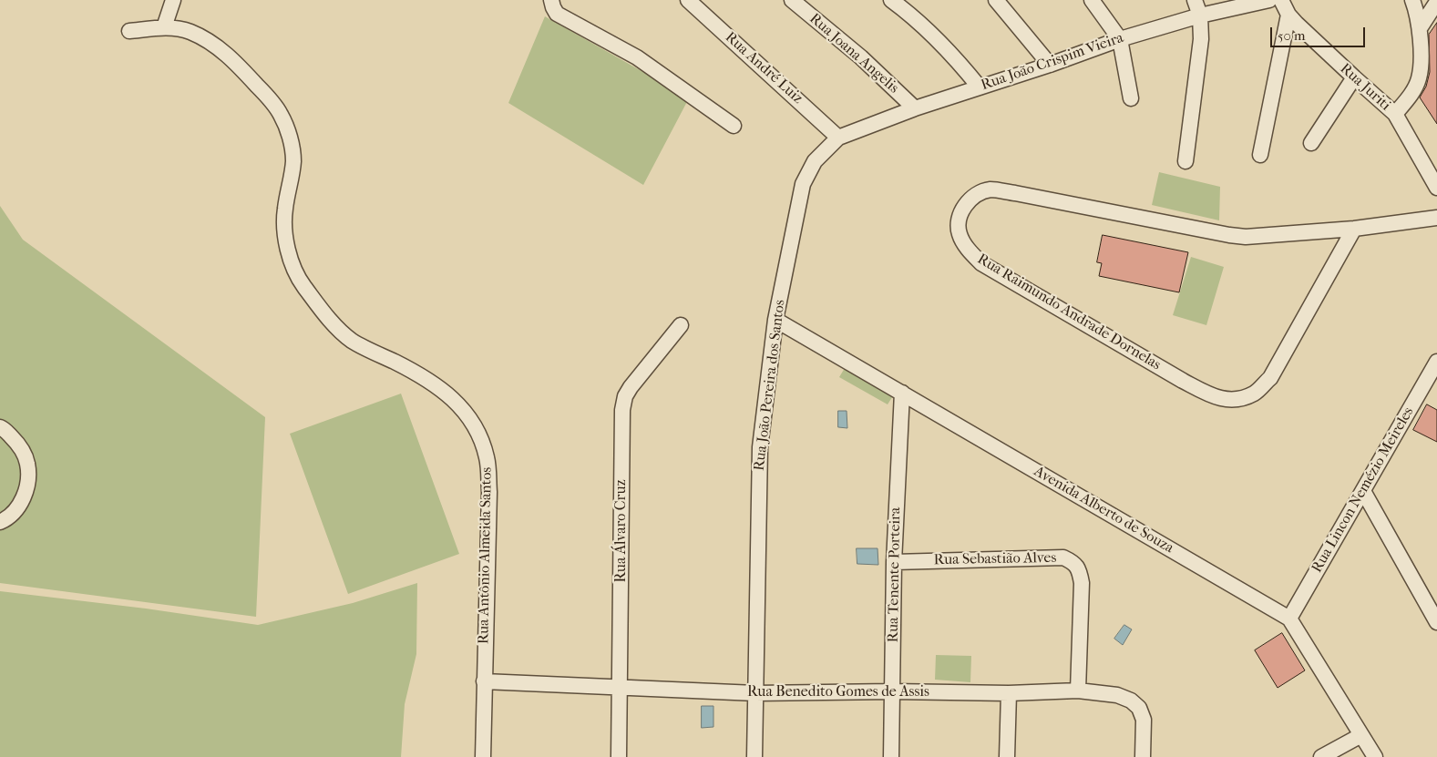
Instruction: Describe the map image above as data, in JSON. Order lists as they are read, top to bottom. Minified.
{"streets":{"street":["Rua Joana Angelis","Rua João Crispim Vieira","Rua André Luiz","Rua Juriti","Rua Raimundo Andrade Dornelas","Rua João Pereira dos Santos","Rua Lincon Nemézio Meireles","Avenida Alberto de Souza","Rua Álvaro Cruz","Rua Antônio Almeida Santos","Rua Sebastião Alves","Rua Tenente Porteira","Rua Benedito Gomes de Assis"]},"crossings":[["Rua Joana Angelis","Rua João Crispim Vieira"],["Rua João Crispim Vieira","Rua André Luiz"],["Rua João Crispim Vieira","Rua João Pereira dos Santos"],["Rua André Luiz","Rua João Pereira dos Santos"],["Rua João Pereira dos Santos","Avenida Alberto de Souza"],["Rua João Pereira dos Santos","Rua Benedito Gomes de Assis"],["Rua Lincon Nemézio Meireles","Avenida Alberto de Souza"],["Avenida Alberto de Souza","Rua Tenente Porteira"],["Rua Álvaro Cruz","Rua Benedito Gomes de Assis"],["Rua Antônio Almeida Santos","Rua Benedito Gomes de Assis"],["Rua Sebastião Alves","Rua Tenente Porteira"],["Rua Sebastião Alves","Rua Benedito Gomes de Assis"],["Rua Tenente Porteira","Rua Benedito Gomes de Assis"]],"scale_bar":"50 m"}
